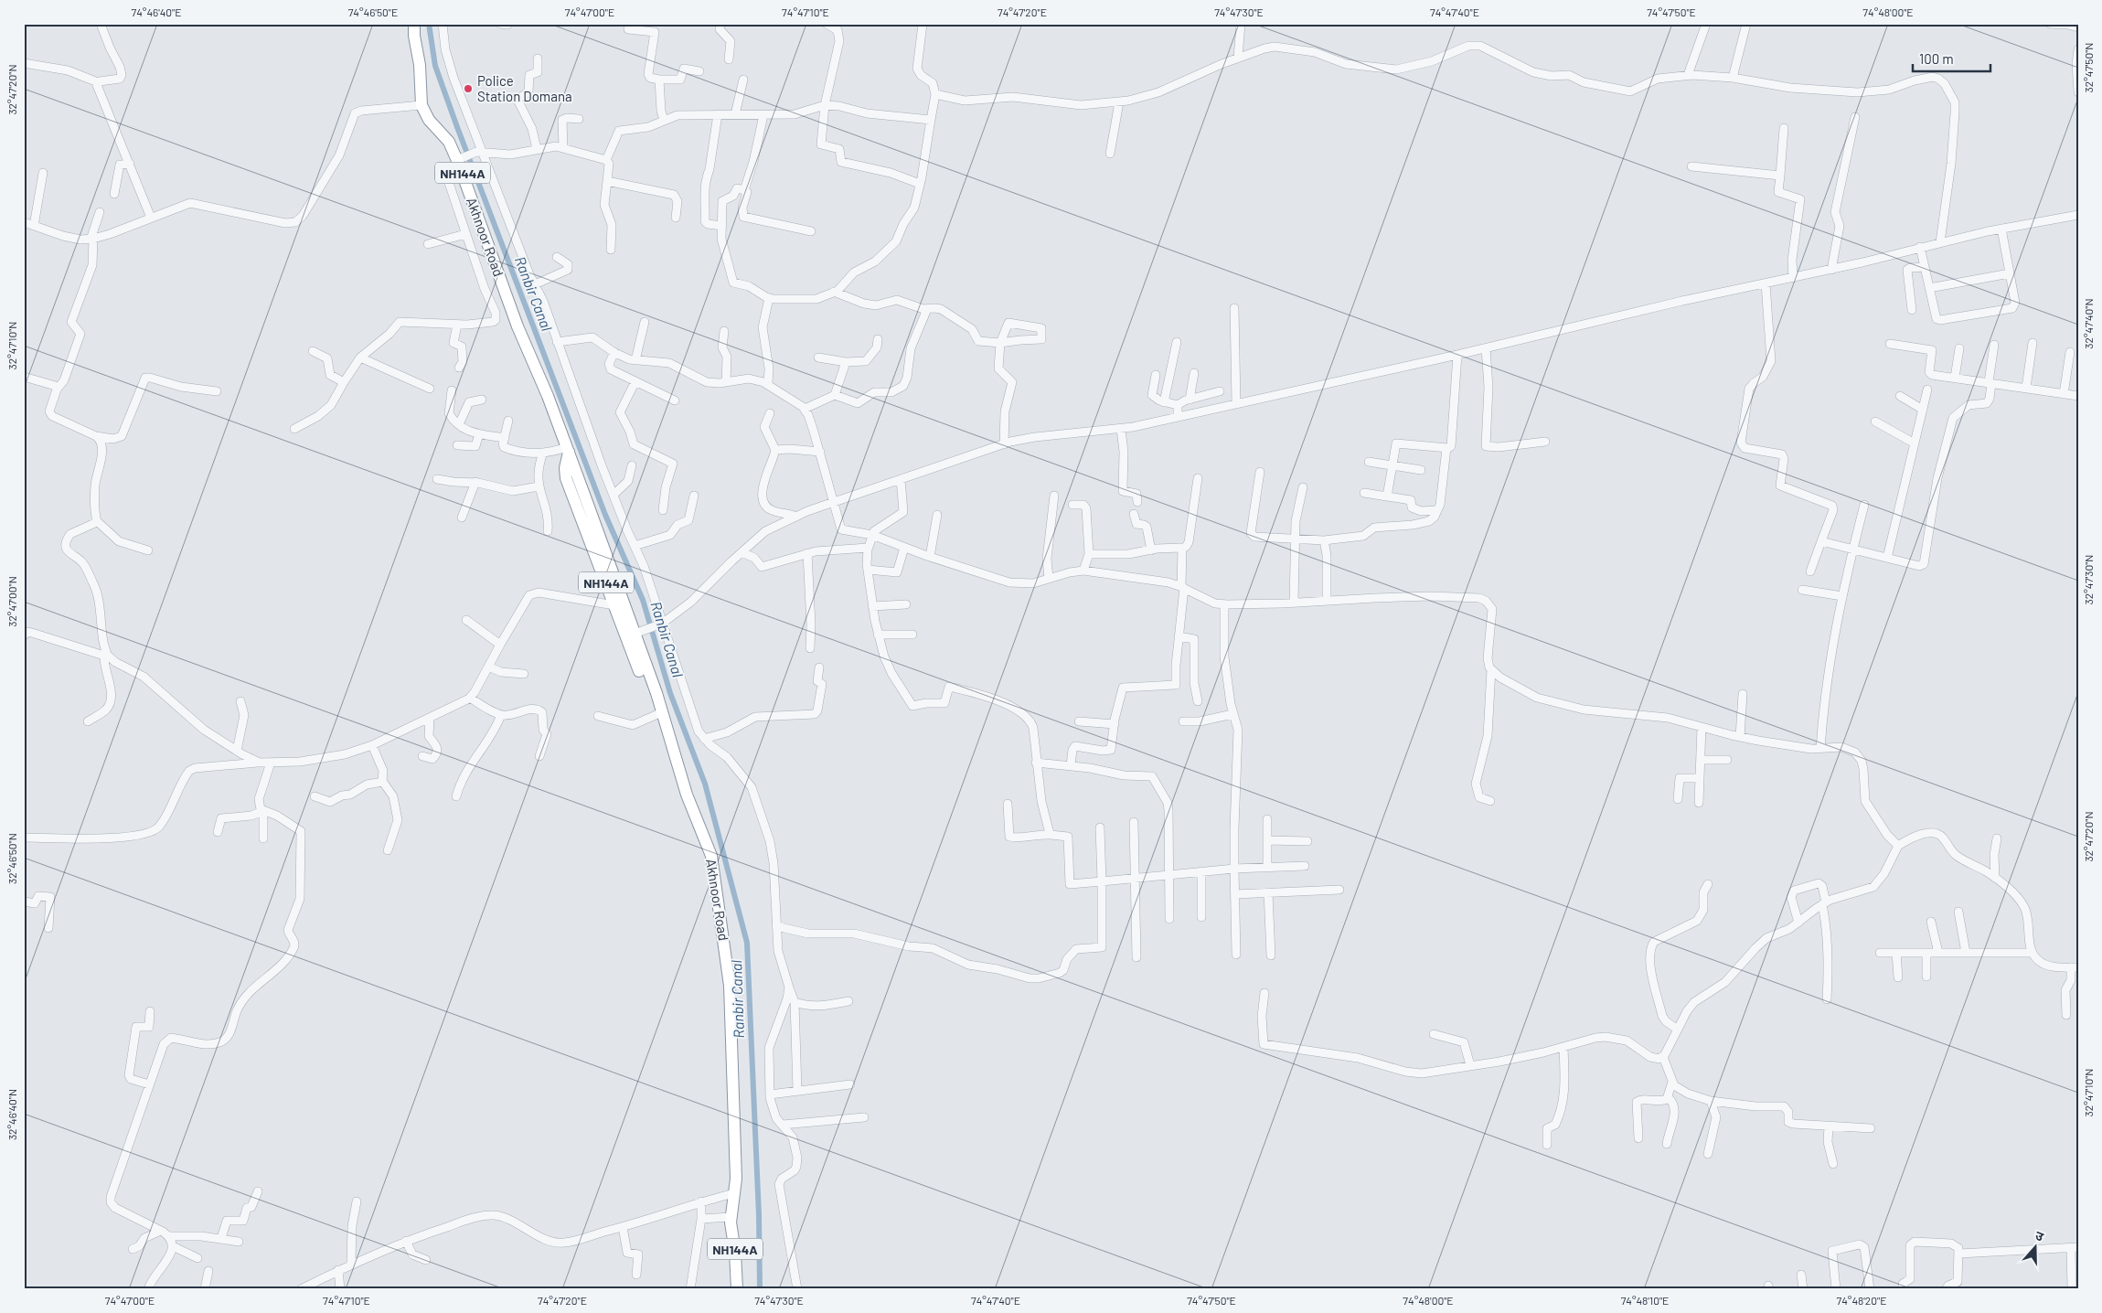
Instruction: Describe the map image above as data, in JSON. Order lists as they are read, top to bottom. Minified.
{"streets":{"highway":["NH144A","Akhnoor Road"]},"water":["Ranbir Canal"],"places":["Police Station Domana"],"scale_bar":"100 m","north":"top","coordinates":["74°46'40\"E","74°46'50\"E","74°47'00\"E","74°47'10\"E","74°47'20\"E","74°47'30\"E","74°47'40\"E","74°47'50\"E","74°48'00\"E","32°47'50\"N","32°47'20\"N","32°47'40\"N","32°47'10\"N","32°47'30\"N","32°47'00\"N","32°46'50\"N","32°46'40\"N","74°48'10\"E","74°48'20\"E"]}
